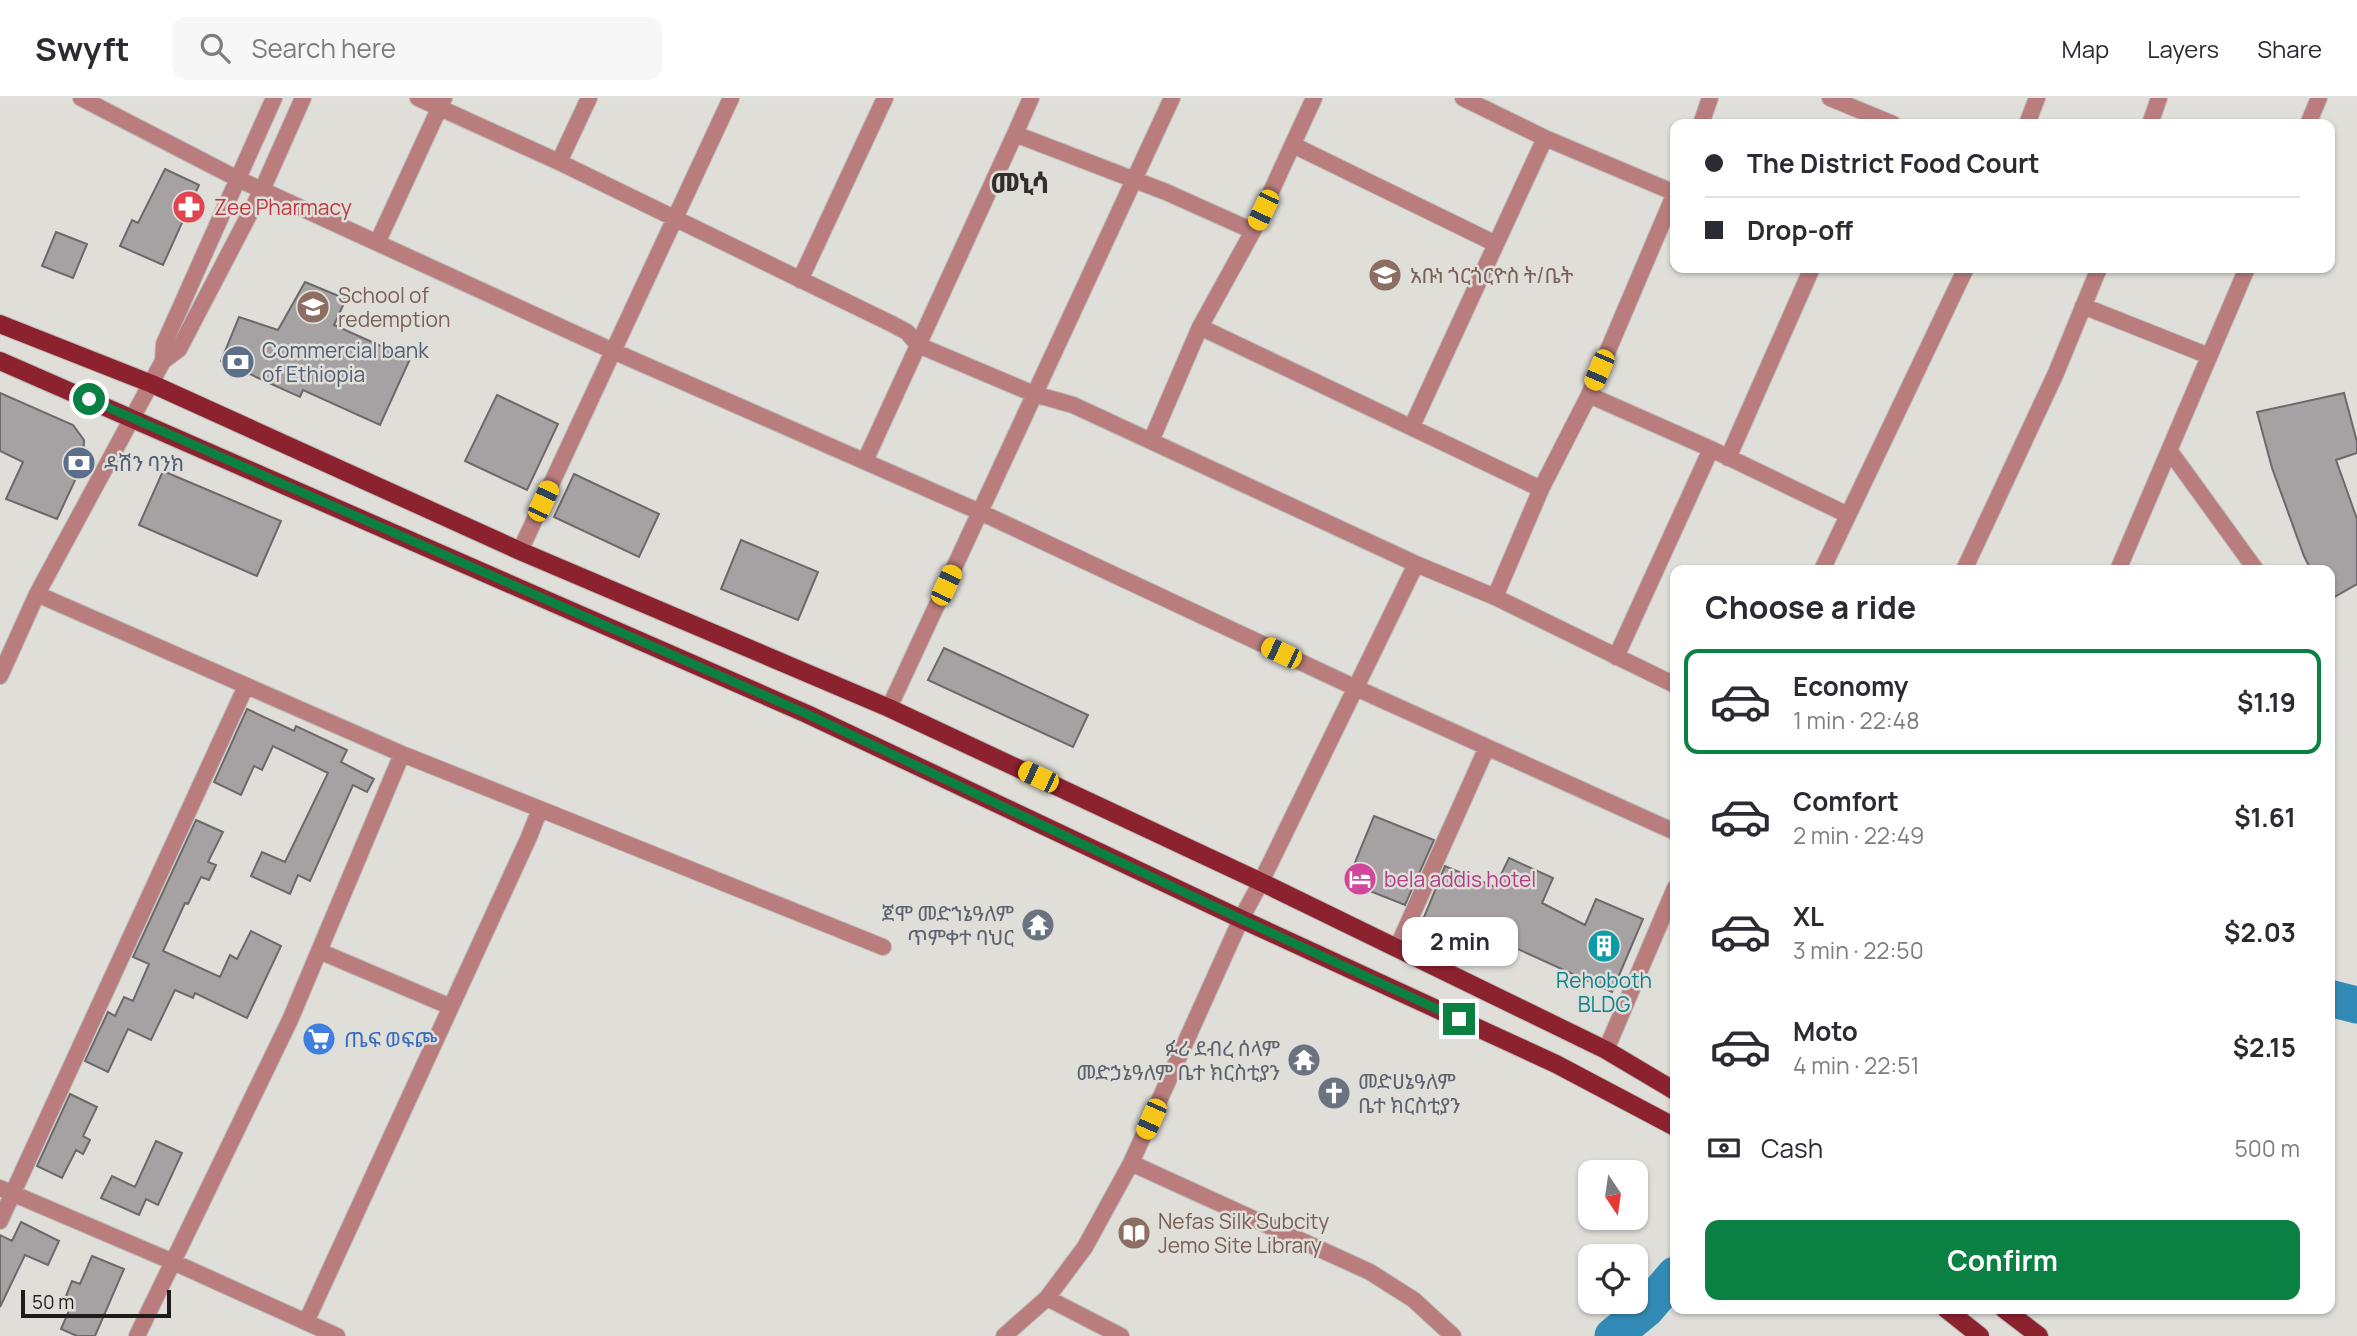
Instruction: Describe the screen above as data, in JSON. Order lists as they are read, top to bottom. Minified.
{"districts":["መኒሳ"],"places":{"pharmacy":["Zee Pharmacy"],"school or university":["አቡነ ጎርጎርዮስ ት/ቤት","School of redemption"],"bank":["Commercial bank of Ethiopia","ዳሽን ባንክ"],"hotel":["bela addis hotel"],"temple":["ጀሞ መድኀኔዓለም ጥምቀተ ባህር","ፉሪ ደብረ ሰላም መድኃኔዓለም ቤተ ክርስቲያን"],"building":["Rehoboth BLDG"],"supermarket":["ጤፍ ወፍጮ"],"church":["መድሀኔዓለም ቤተ ክርስቲያን"],"library":["Nefas Silk Subcity Jemo Site Library"]},"scale_bar":"50 m","north":"bottom","page":{"header":"Swyft","search":"Search here","nav":["Map","Layers","Share"],"banner":["The District Food Court","Drop-off"],"heading":"Choose a ride","list":[{"name":"Economy","note":"1 min · 22:48","value":"$1.19"},{"name":"Comfort","note":"2 min · 22:49","value":"$1.61"},{"name":"XL","note":"3 min · 22:50","value":"$2.03"},{"name":"Moto","note":"4 min · 22:51","value":"$2.15"}],"bubble":"2 min","pay":["Cash","500 m"],"buttons":"Confirm","scale":"50 m"}}
